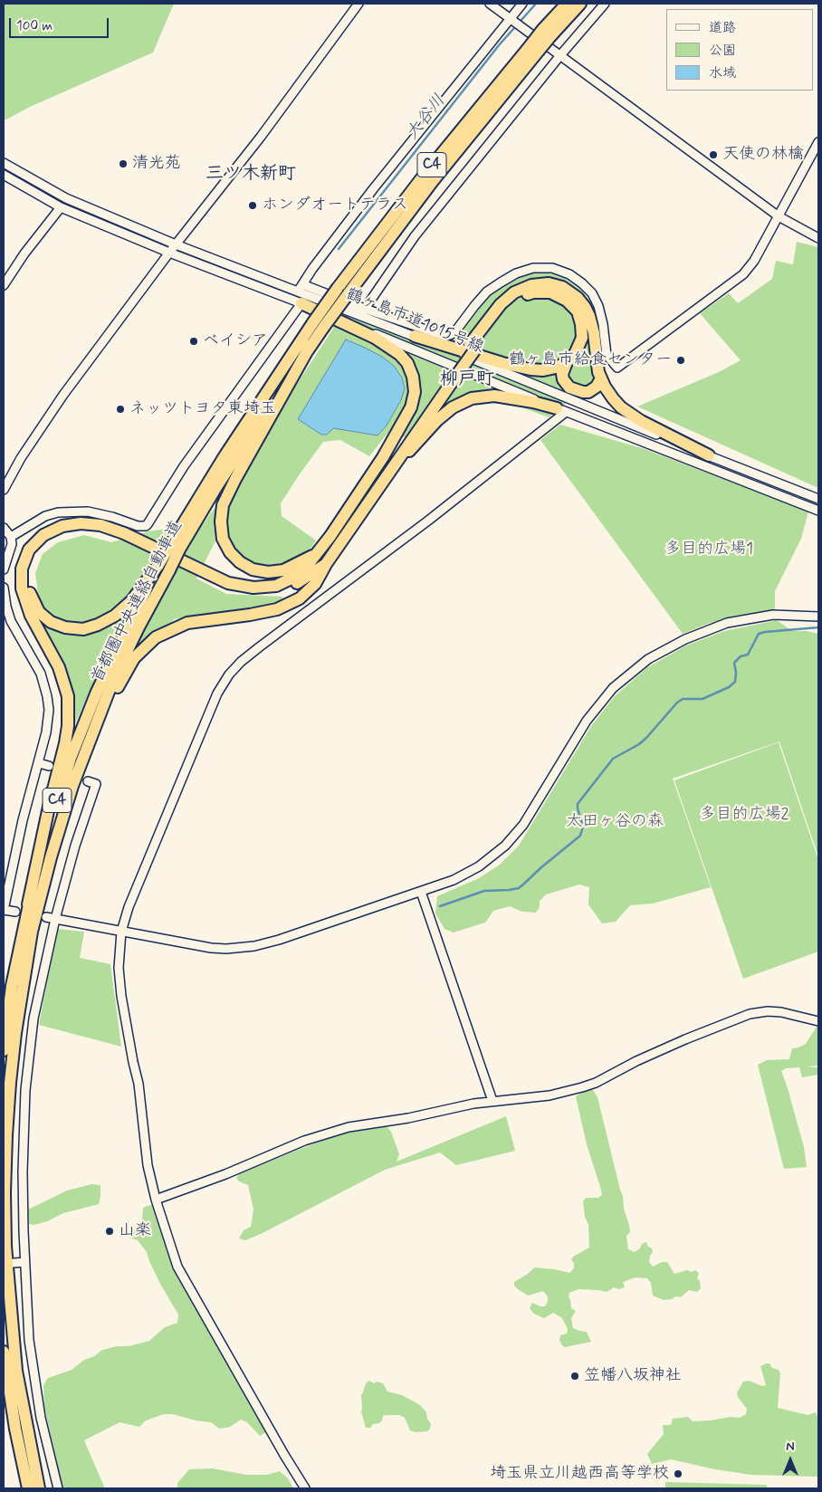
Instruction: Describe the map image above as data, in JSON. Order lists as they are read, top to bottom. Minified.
{"streets":{"highway":["C4","首都圏中央連絡自動車道"],"street":["鶴ヶ島市道1015号線"]},"districts":["三ツ木新町","柳戸町"],"water":["大谷川"],"parks":["多目的広場1","多目的広場2","太田ヶ谷の森"],"places":["天使の林檎","清光苑","ホンダオートテラス","ベイシア","鶴ヶ島市給食センター","ネッツトヨタ東埼玉","山楽","笠幡八坂神社","埼玉県立川越西高等学校"],"legend":["道路","公園","水域"],"scale_bar":"100 m","north":"top"}
